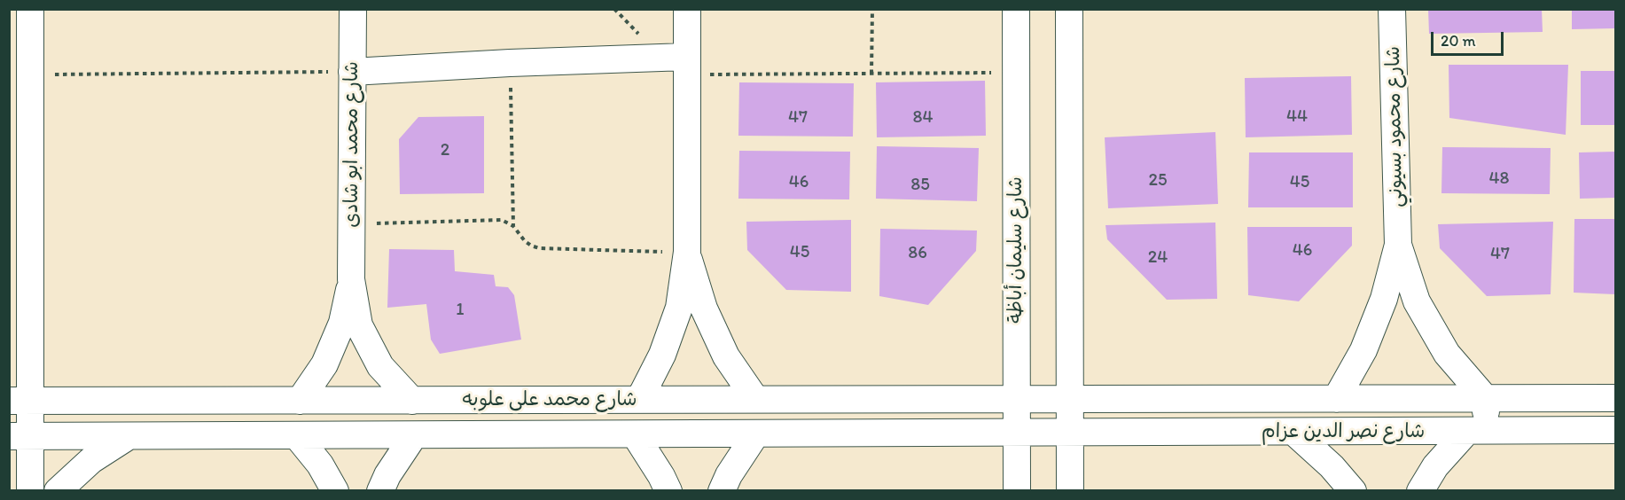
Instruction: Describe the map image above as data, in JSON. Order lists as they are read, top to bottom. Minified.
{"streets":{"street":["شارع محمود بسيوني","شارع محمد ابو شادى","شارع سليمان أباظة","شارع محمد على علوبه","شارع نصر الدين عزام"]},"crossings":[["شارع محمود بسيوني","شارع نصر الدين عزام"],["شارع محمد ابو شادى","شارع محمد على علوبه"],["شارع سليمان أباظة","شارع محمد على علوبه"],["شارع محمد على علوبه","شارع نصر الدين عزام"]],"house_numbers":["44","47","84","2","48","25","46","45","85","46","45","86","47","24","1"],"scale_bar":"20 m"}
